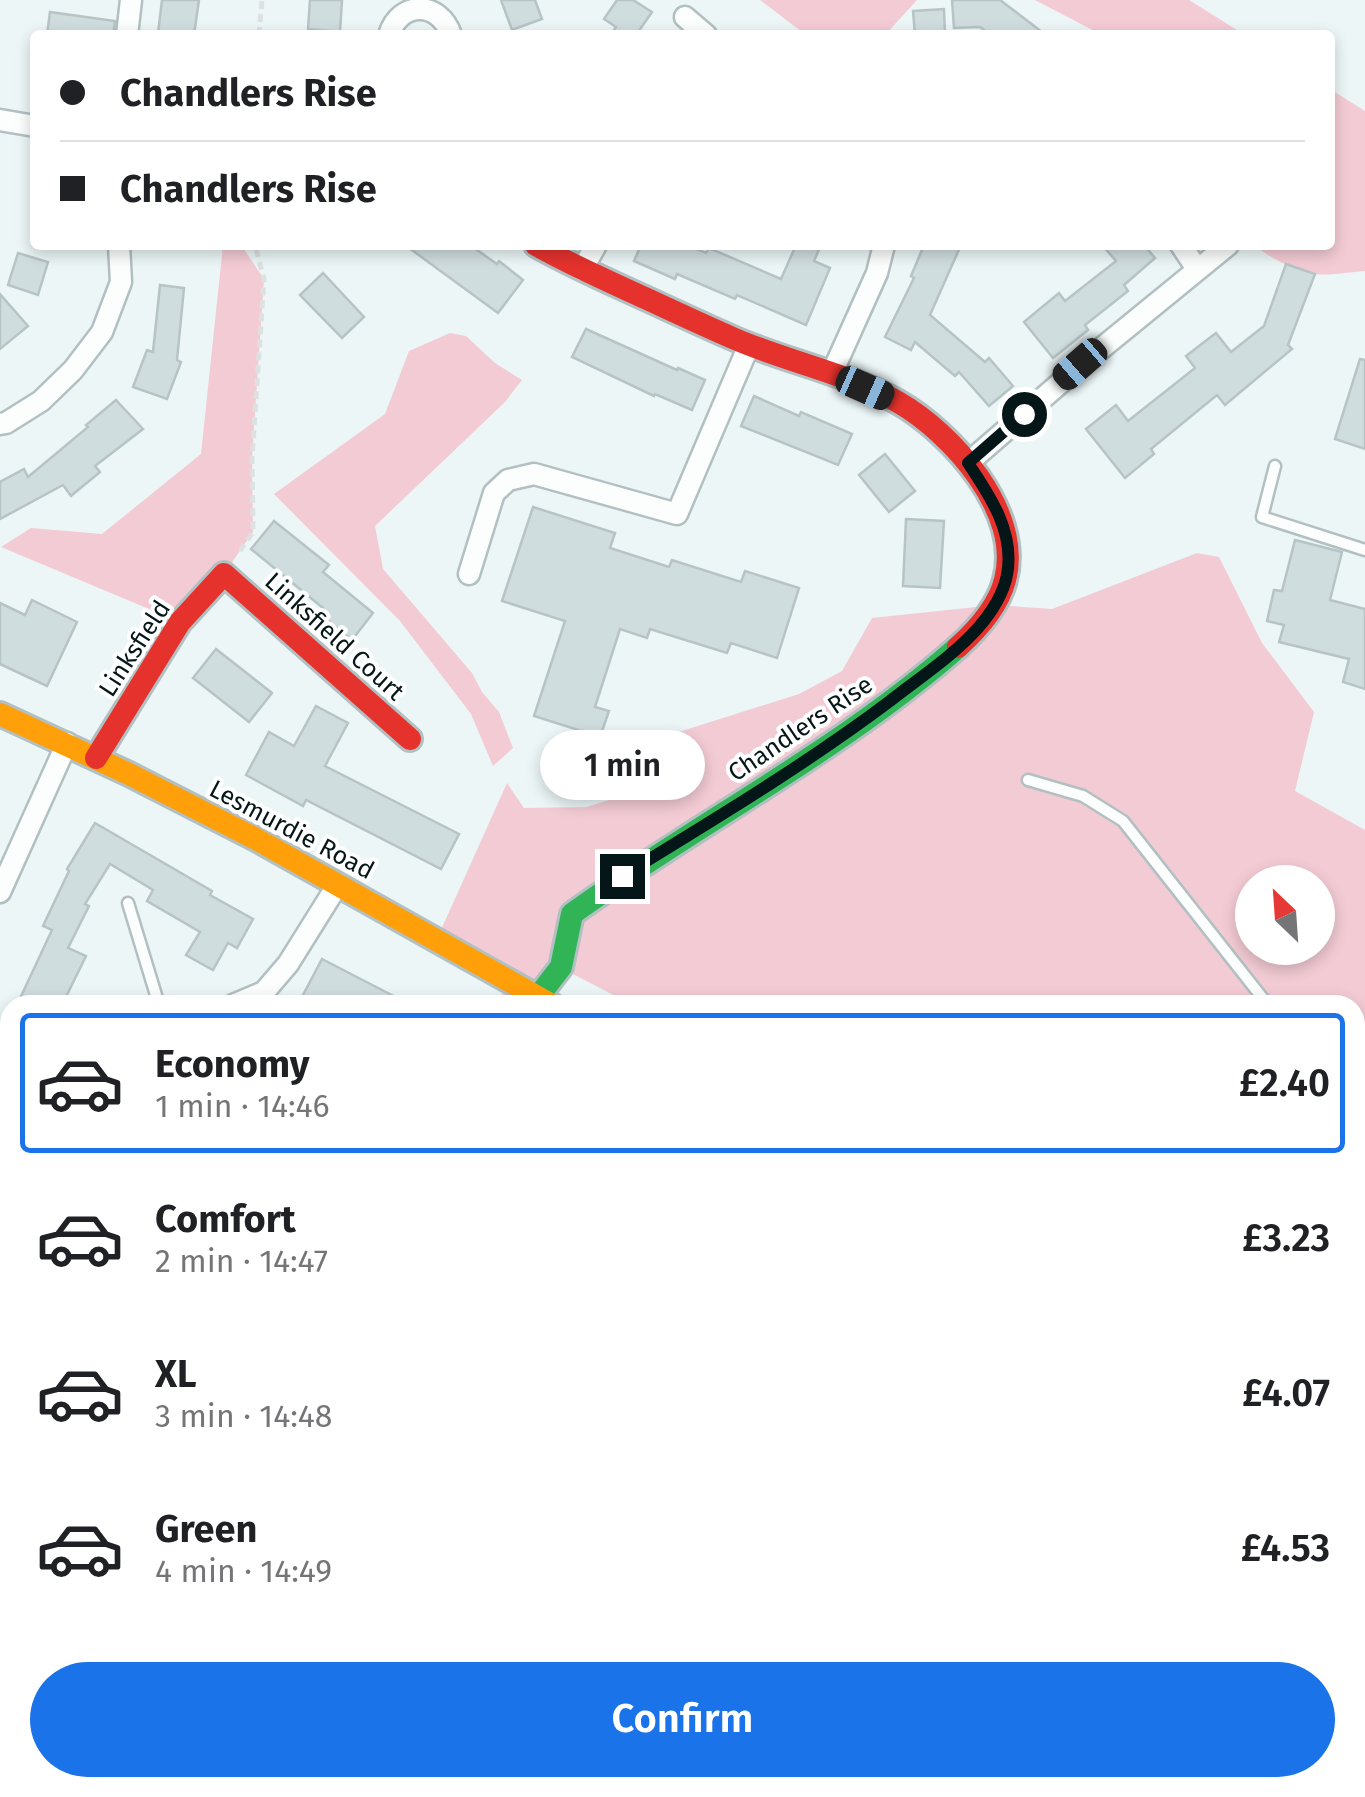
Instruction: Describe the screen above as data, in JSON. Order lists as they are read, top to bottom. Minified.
{"streets":{"street":["Linksfield Court","Linksfield","Chandlers Rise","Lesmurdie Road"]},"crossings":[["Linksfield Court","Linksfield"],["Linksfield","Lesmurdie Road"]],"north":"top left","page":{"banner":["Chandlers Rise","Chandlers Rise"],"bubble":"1 min","list":[{"name":"Economy","note":"1 min · 14:46","value":"£2.40"},{"name":"Comfort","note":"2 min · 14:47","value":"£3.23"},{"name":"XL","note":"3 min · 14:48","value":"£4.07"},{"name":"Green","note":"4 min · 14:49","value":"£4.53"}],"buttons":"Confirm"}}
